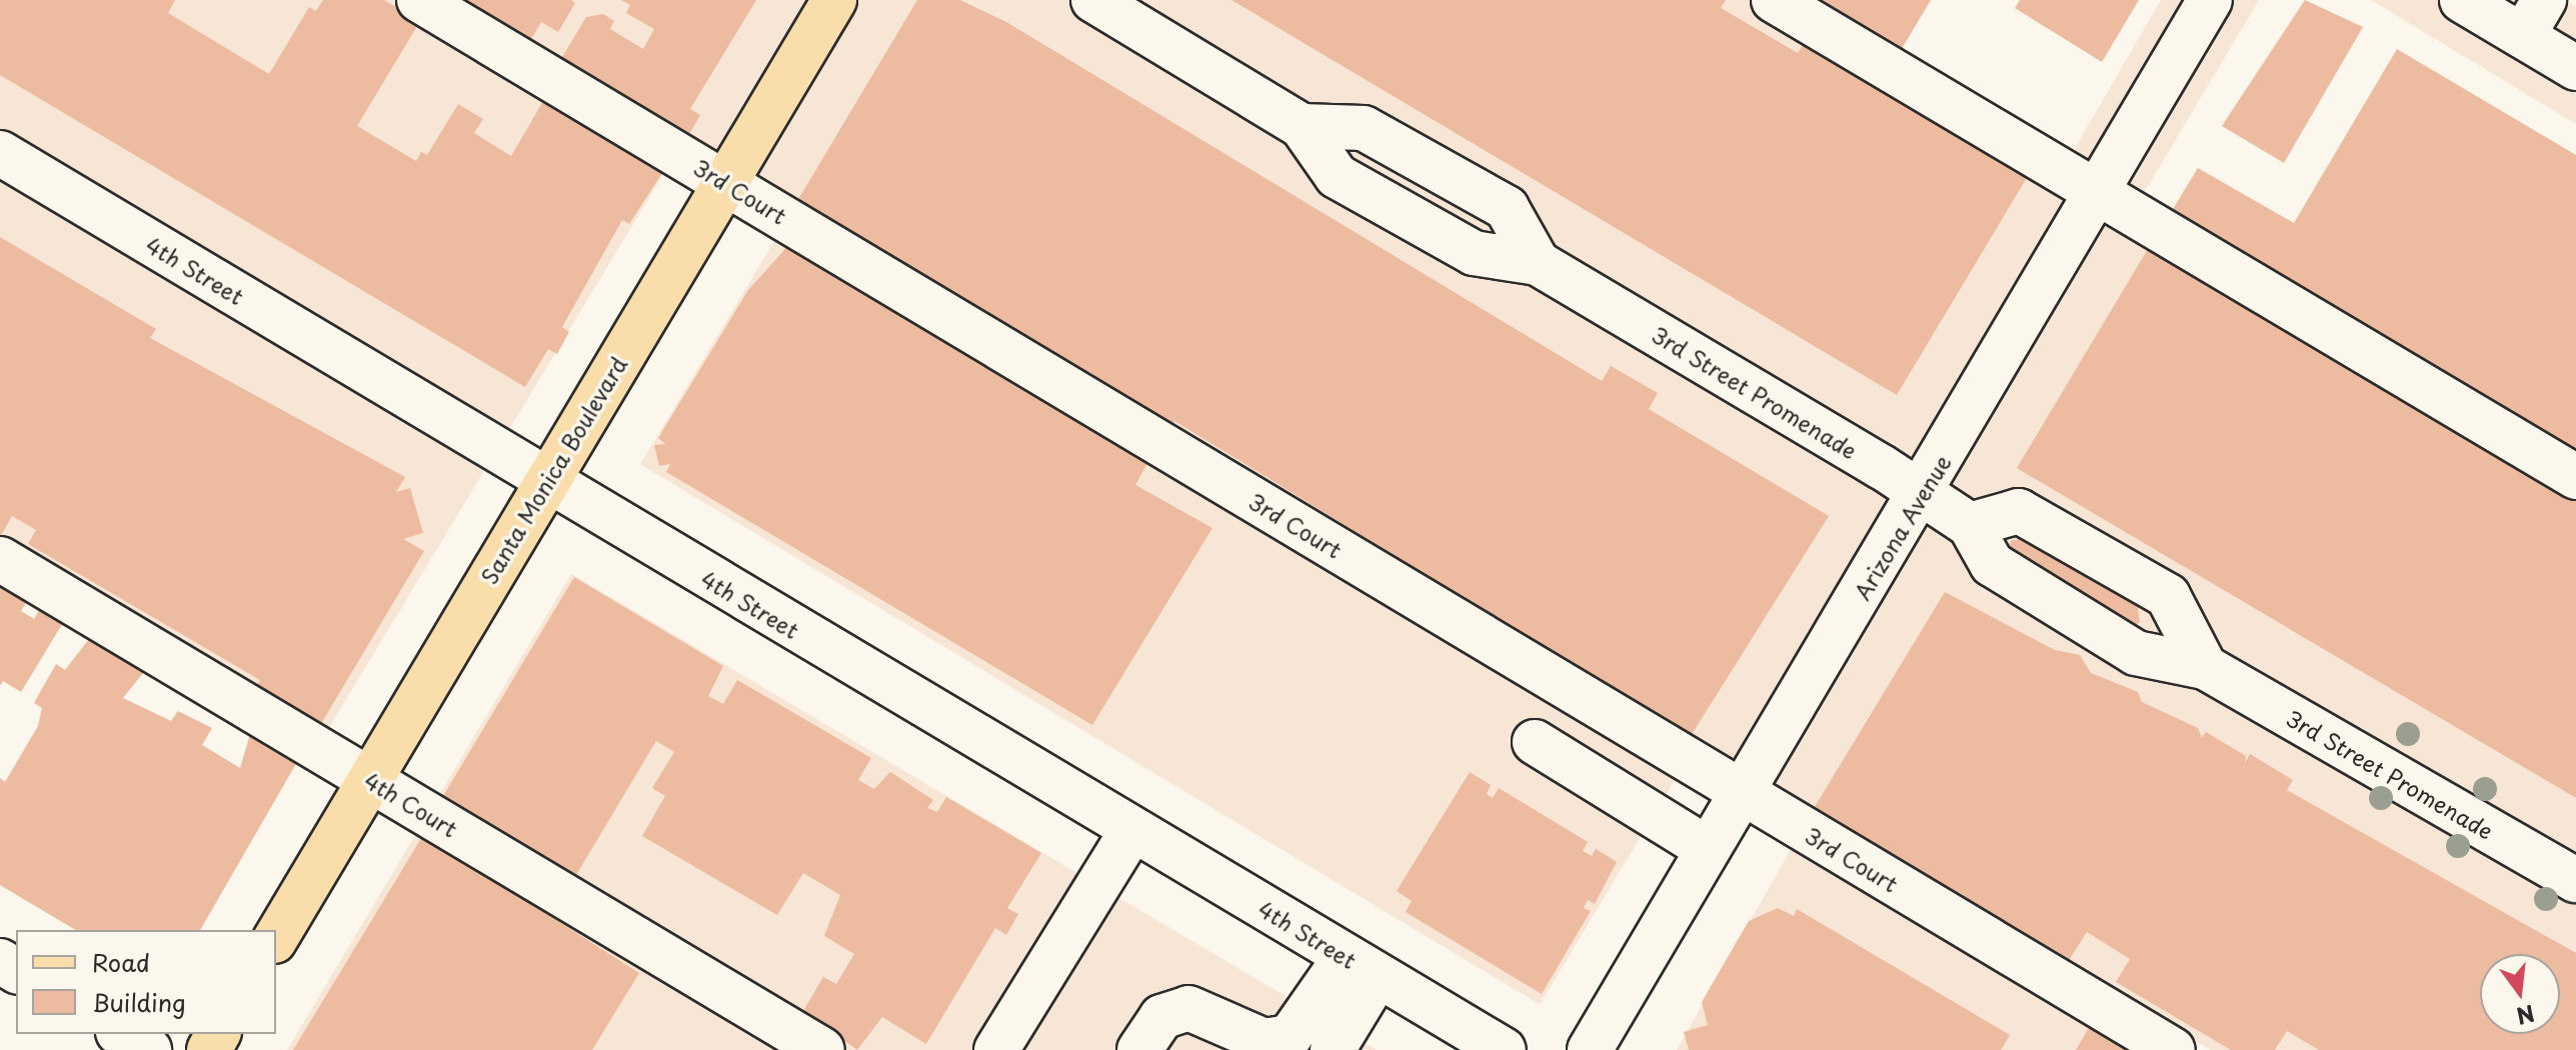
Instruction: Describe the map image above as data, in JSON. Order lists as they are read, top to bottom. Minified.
{"streets":{"main road":["Santa Monica Boulevard"],"street":["3rd Court","4th Street","3rd Street Promenade","Arizona Avenue","4th Court"]},"crossings":[["3rd Court","Santa Monica Boulevard"],["3rd Court","Arizona Avenue"],["4th Street","Santa Monica Boulevard"],["3rd Street Promenade","Arizona Avenue"],["Santa Monica Boulevard","4th Court"]],"legend":["Road","Building"],"north":"bottom"}
